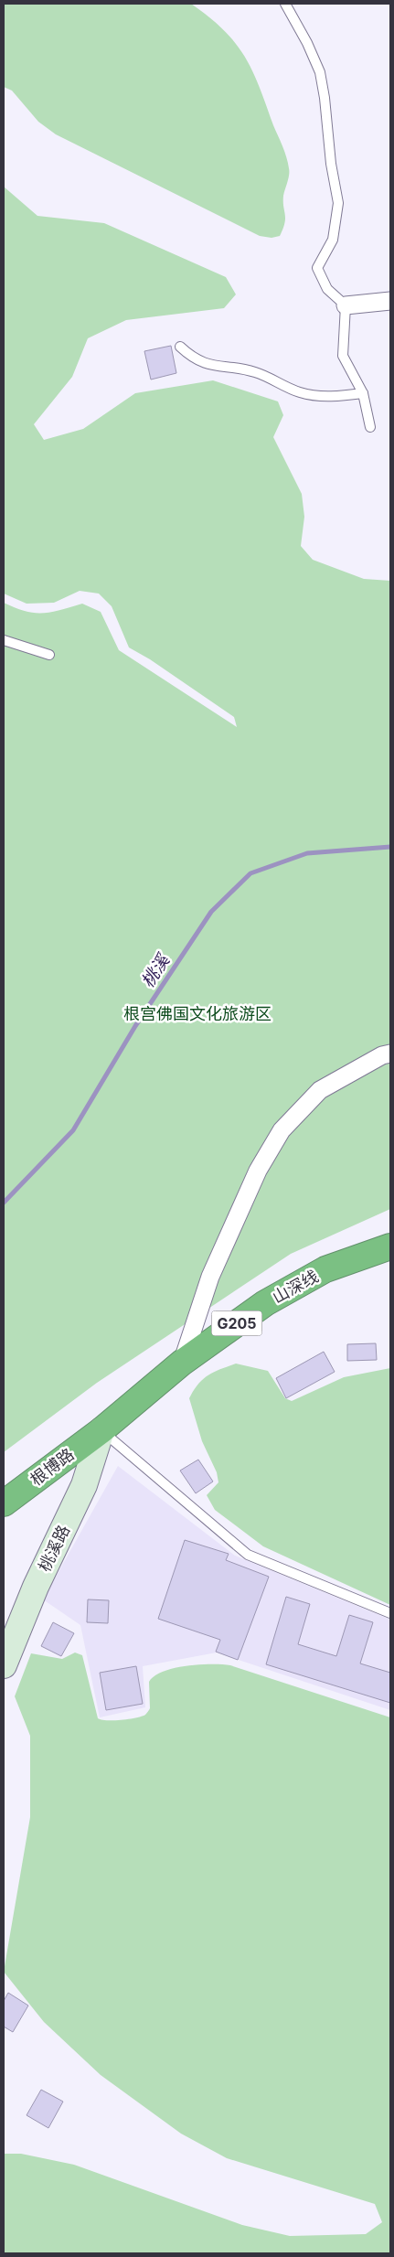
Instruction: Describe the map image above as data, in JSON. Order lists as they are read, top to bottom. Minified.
{"streets":{"highway":["山深线","G205","根博路"],"street":["桃溪路"]},"crossings":[["山深线","根博路"],["山深线","桃溪路"],["根博路","桃溪路"]],"water":["桃溪"],"parks":["根宫佛国文化旅游区"]}
